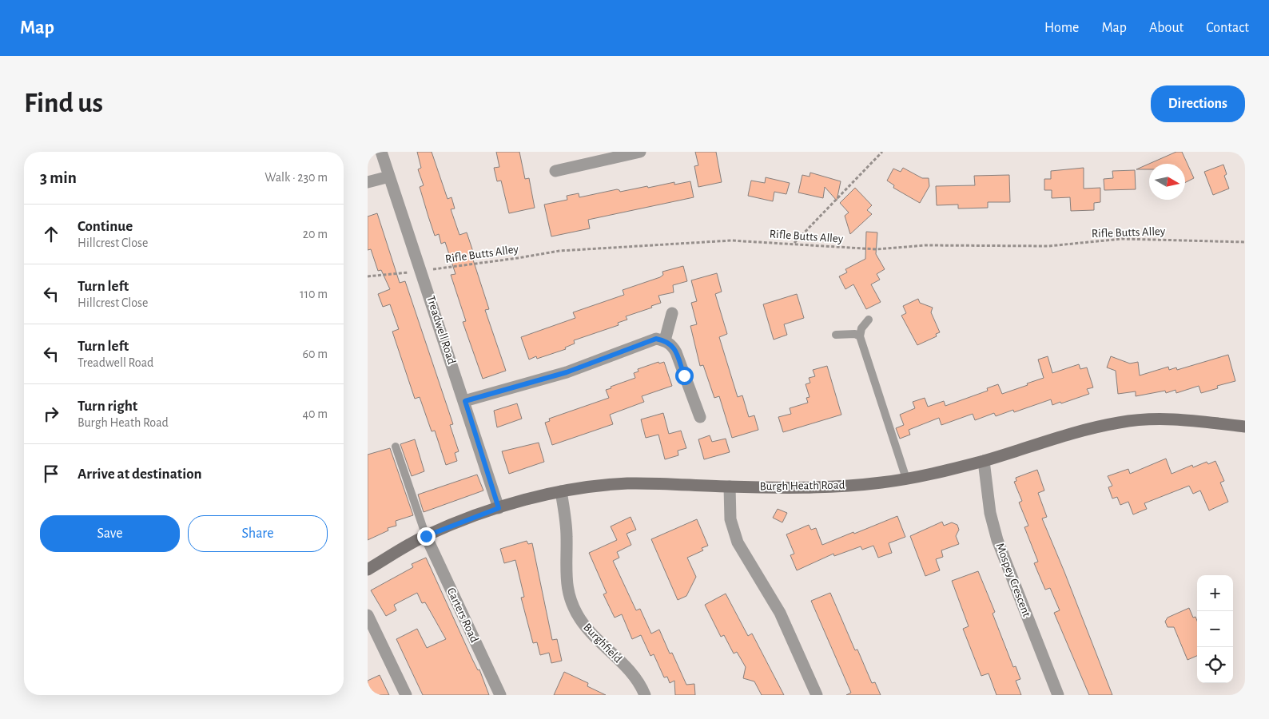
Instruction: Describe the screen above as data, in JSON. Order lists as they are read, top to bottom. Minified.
{"streets":{"main road":["Burgh Heath Road"],"street":["Treadwell Road","Mospey Crescent","Carters Road","Burghfield"],"path":["Rifle Butts Alley"]},"crossings":[["Rifle Butts Alley","Treadwell Road"],["Treadwell Road","Burgh Heath Road"],["Burgh Heath Road","Mospey Crescent"],["Burgh Heath Road","Carters Road"],["Burgh Heath Road","Burghfield"]],"north":"right","page":{"header":"Map","nav":["Home","Map","About","Contact"],"buttons":["Directions",["Save","Share"]],"title":"Find us","heading":["3 min","Walk · 230 m"],"list":[["Continue","Hillcrest Close","20 m"],["Turn left","Hillcrest Close","110 m"],["Turn left","Treadwell Road","60 m"],["Turn right","Burgh Heath Road","40 m"],"Arrive at destination"],"map_buttons":["+","−"]}}
